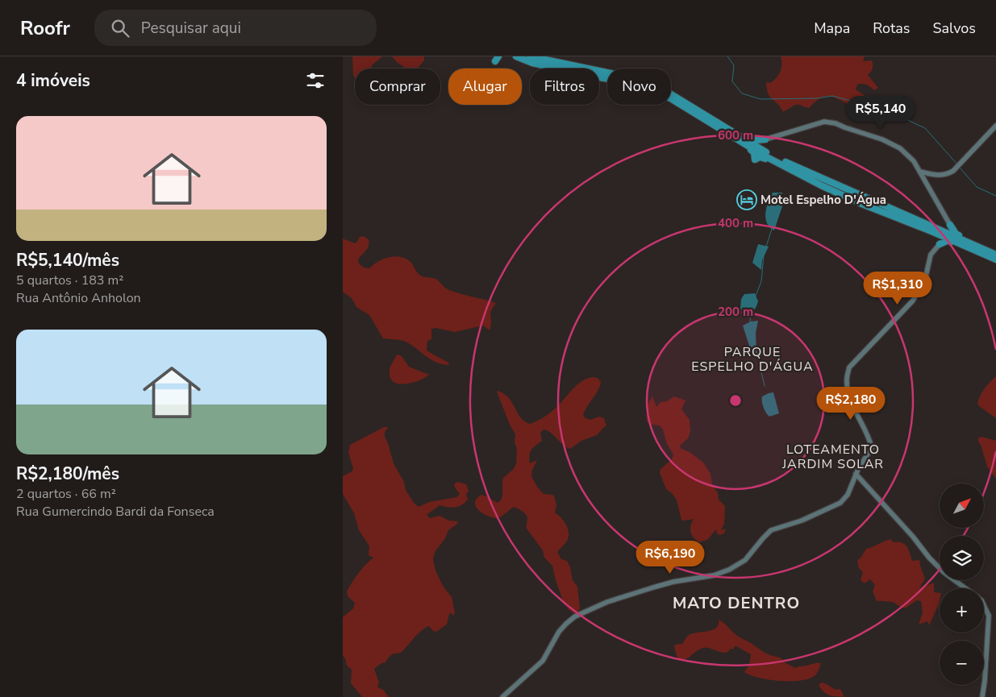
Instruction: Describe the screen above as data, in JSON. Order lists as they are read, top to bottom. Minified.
{"districts":["PARQUE ESPELHO D'ÁGUA","LOTEAMENTO JARDIM SOLAR","MATO DENTRO"],"places":{"hotel":["Motel Espelho D'Água"]},"north":"top right","page":{"header":"Roofr","search":"Pesquisar aqui","nav":["Mapa","Rotas","Salvos"],"heading":"4 imóveis","chip":["Comprar","Alugar","Filtros","Novo"],"price":["R$5,140","R$1,310","R$2,180","R$6,190"],"list":[{"name":"R$5,140/mês","note":"5 quartos · 183 m² · Rua Antônio Anholon"},{"name":"R$2,180/mês","note":"2 quartos · 66 m² · Rua Gumercindo Bardi da Fonseca"}],"map_buttons":["+","−"]},"rings":["600 m","400 m","200 m"]}
